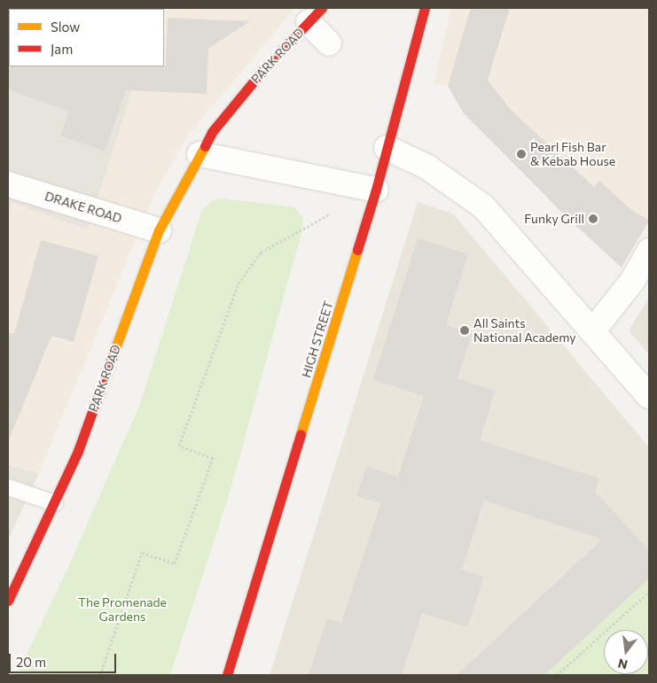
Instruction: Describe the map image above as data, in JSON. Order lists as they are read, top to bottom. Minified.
{"streets":{"main road":["PARK ROAD","HIGH STREET"],"street":["DRAKE ROAD"]},"crossings":[["PARK ROAD","DRAKE ROAD"]],"parks":["The Promenade Gardens"],"places":["Pearl Fish Bar & Kebab House","Funky Grill","All Saints National Academy"],"legend":["Slow","Jam"],"scale_bar":"20 m","north":"bottom"}
